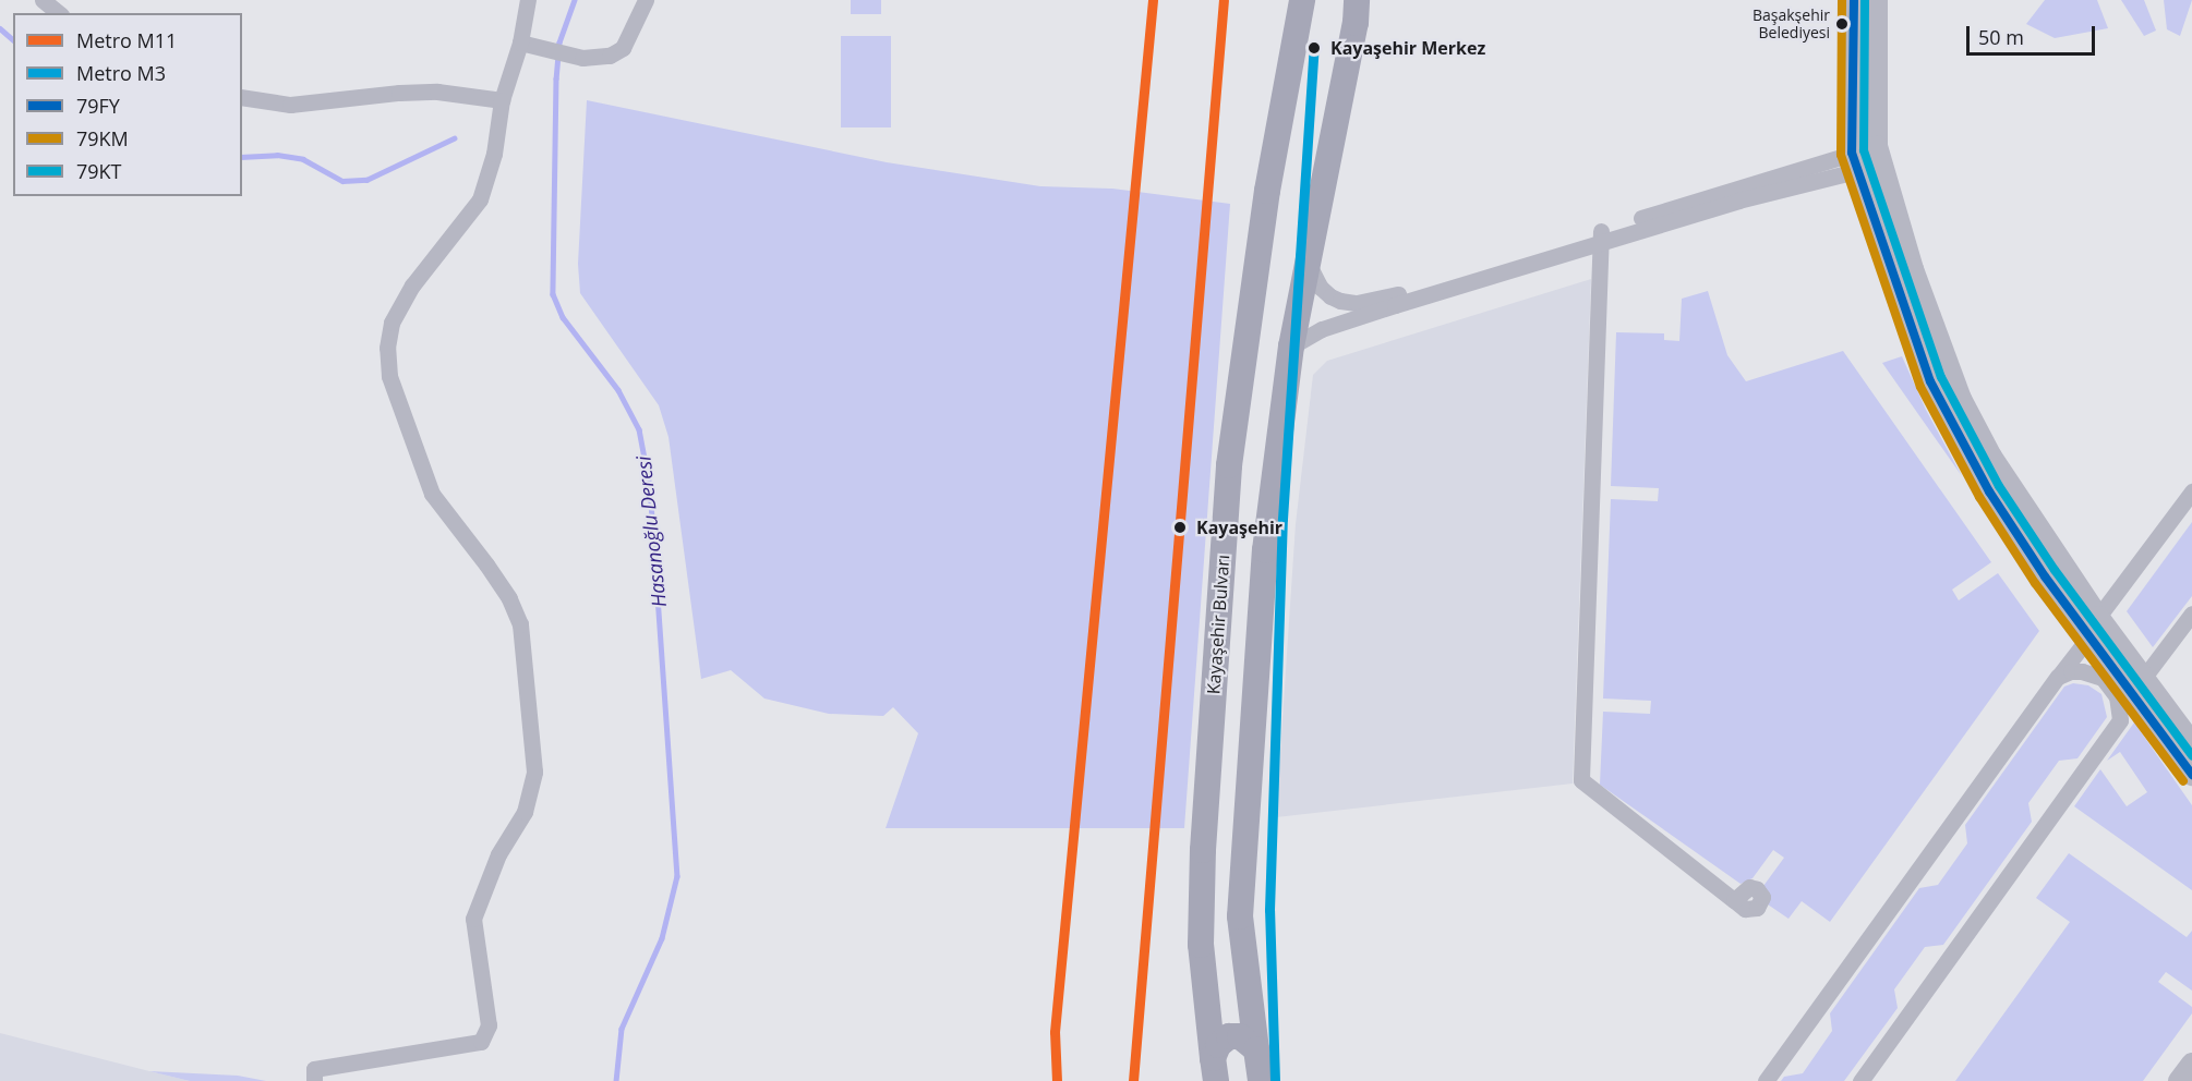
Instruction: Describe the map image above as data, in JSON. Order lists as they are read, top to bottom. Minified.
{"streets":{"main road":["Kayaşehir Bulvarı"]},"water":["Hasanoğlu Deresi"],"places":["Başakşehir Belediyesi","Kayaşehir Merkez","Kayaşehir"],"lines":["metro line M11","transit line 79FY","transit line 79KM","transit line 79KT","metro line M3"],"legend":["Metro M11","Metro M3","79FY","79KM","79KT"],"scale_bar":"50 m"}
